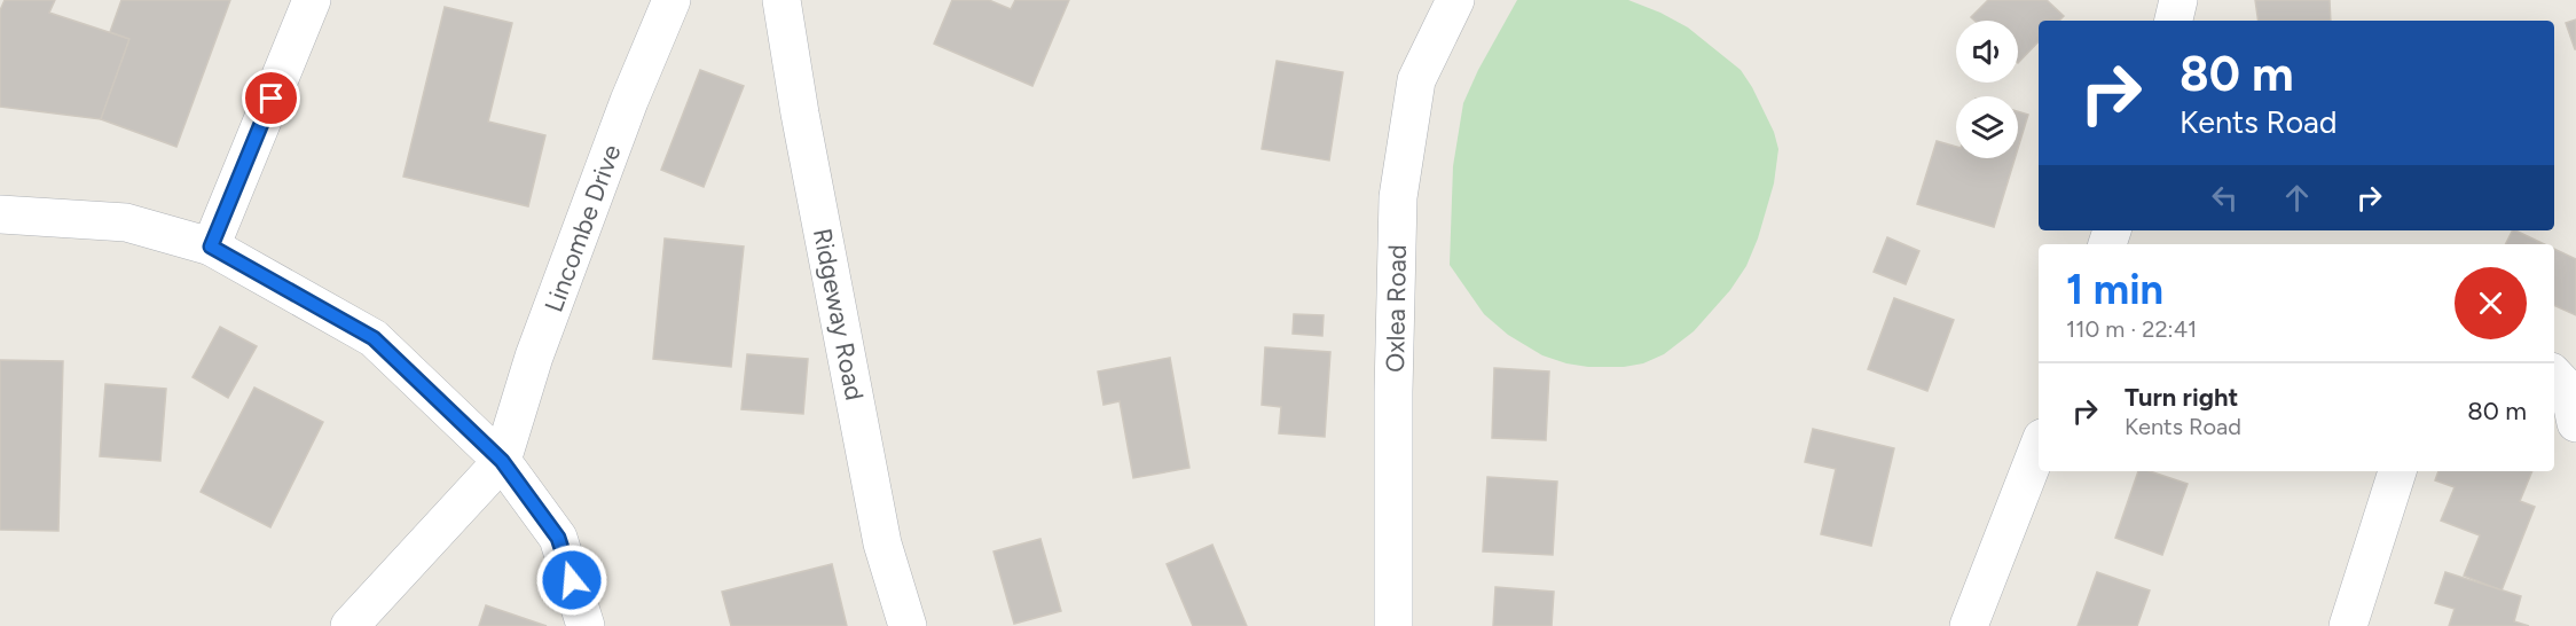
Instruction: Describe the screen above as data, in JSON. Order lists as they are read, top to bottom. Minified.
{"streets":{"street":["Lincombe Drive","Oxlea Road","Ridgeway Road"]},"page":{"turn":["80 m","Kents Road"],"heading":["1 min","110 m · 22:41"],"list":[{"name":"Turn right","note":"Kents Road","value":"80 m"}]}}
